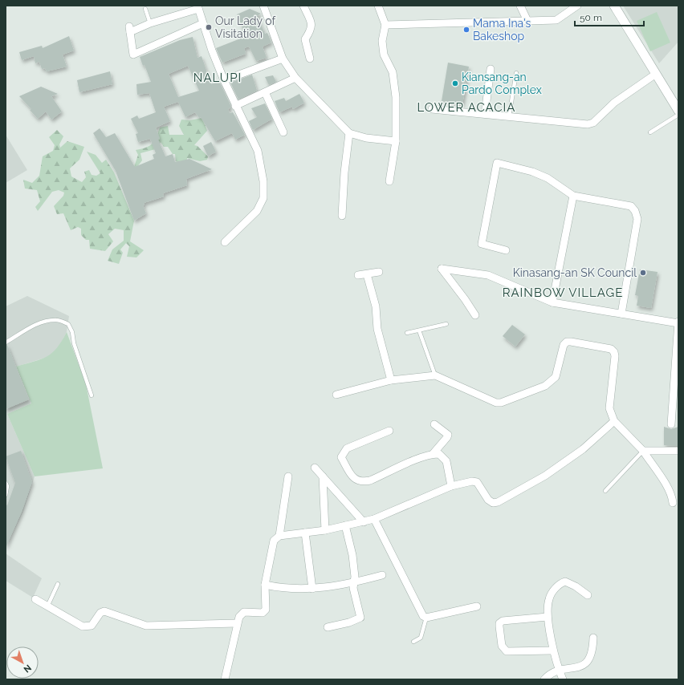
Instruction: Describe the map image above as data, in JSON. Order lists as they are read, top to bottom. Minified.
{"districts":["NALUPI","LOWER ACACIA","RAINBOW VILLAGE"],"places":["Our Lady of Visitation","Mama Ina's Bakeshop","Kiansang-an Pardo Complex","Kinasang-an SK Council"],"scale_bar":"50 m","north":"bottom right"}
